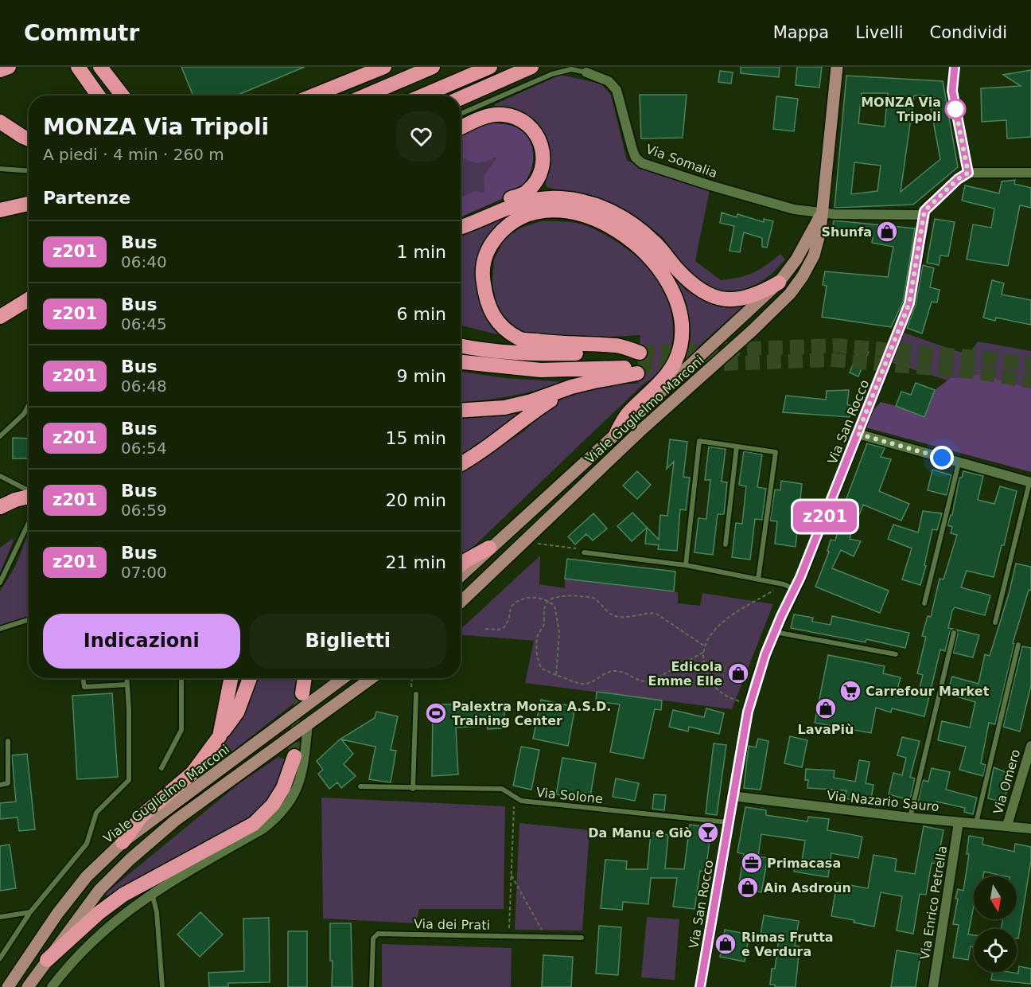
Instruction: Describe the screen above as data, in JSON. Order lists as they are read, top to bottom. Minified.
{"streets":{"main road":["Viale Guglielmo Marconi"],"street":["Via Somalia","Via San Rocco","Via Omero","Via Nazario Sauro","Via Enrico Petrella"],"lane":["Via Solone","Via dei Prati"]},"crossings":[["Via Somalia","Viale Guglielmo Marconi"],["Via Somalia","Via San Rocco"],["Via San Rocco","Via Solone"],["Via San Rocco","Via Nazario Sauro"],["Via Omero","Via Nazario Sauro"],["Via Nazario Sauro","Via Enrico Petrella"]],"places":{"other":["MONZA Via Tripoli"],"shop":["Shunfa","Edicola Emme Elle","LavaPiù","Ain Asdroun","Rimas Frutta e Verdura"],"supermarket":["Carrefour Market"],"sports":["Palextra Monza A.S.D. Training Center"],"bar":["Da Manu e Giò"],"office":["Primacasa"]},"lines":["bus line z201"],"north":"bottom","page":{"header":"Commutr","nav":["Mappa","Livelli","Condividi"],"on_map":"z201","heading":[["MONZA Via Tripoli","A piedi · 4 min · 260 m"],"Partenze"],"list":[{"mark":"z201","name":"Bus","note":"06:40","value":"1 min"},{"mark":"z201","name":"Bus","note":"06:45","value":"6 min"},{"mark":"z201","name":"Bus","note":"06:48","value":"9 min"},{"mark":"z201","name":"Bus","note":"06:54","value":"15 min"},{"mark":"z201","name":"Bus","note":"06:59","value":"20 min"},{"mark":"z201","name":"Bus","note":"07:00","value":"21 min"}],"buttons":["Indicazioni","Biglietti"]}}
